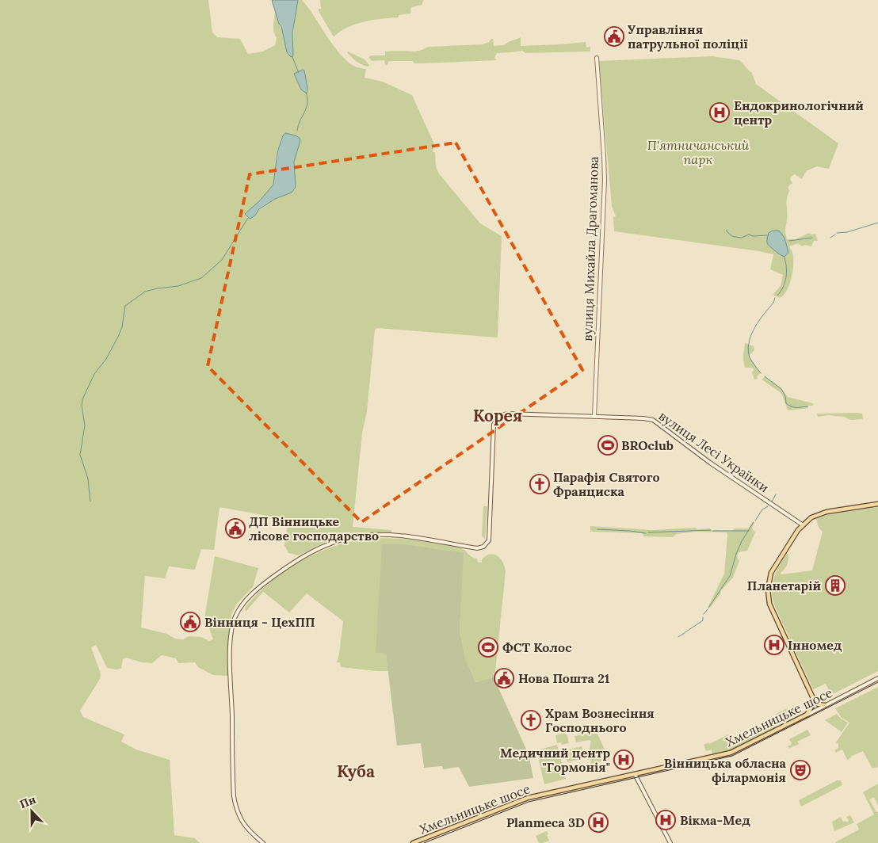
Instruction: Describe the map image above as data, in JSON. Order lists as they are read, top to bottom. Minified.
{"streets":{"main road":["вулиця Михайла Драгоманова","вулиця Лесі Українки","Хмельницьке шосе"]},"crossings":[["вулиця Михайла Драгоманова","вулиця Лесі Українки"]],"districts":["Корея","Куба"],"parks":["П'ятничанський парк"],"places":{"public building":["Управління патрульної поліції","ДП Вінницьке лісове господарство","Вінниця - ЦехПП","Нова Пошта 21"],"hospital":["Ендокринологічний центр","Інномед","Медичний центр \"Гормонія\"","Вікма-Мед","Planmeca 3D"],"sports":["BROclub","ФСТ Колос"],"church":["Парафія Святого Франциска","Храм Вознесіння Господнього"],"building":["Планетарій"],"theatre":["Вінницька обласна філармонія"]},"north":"top"}
